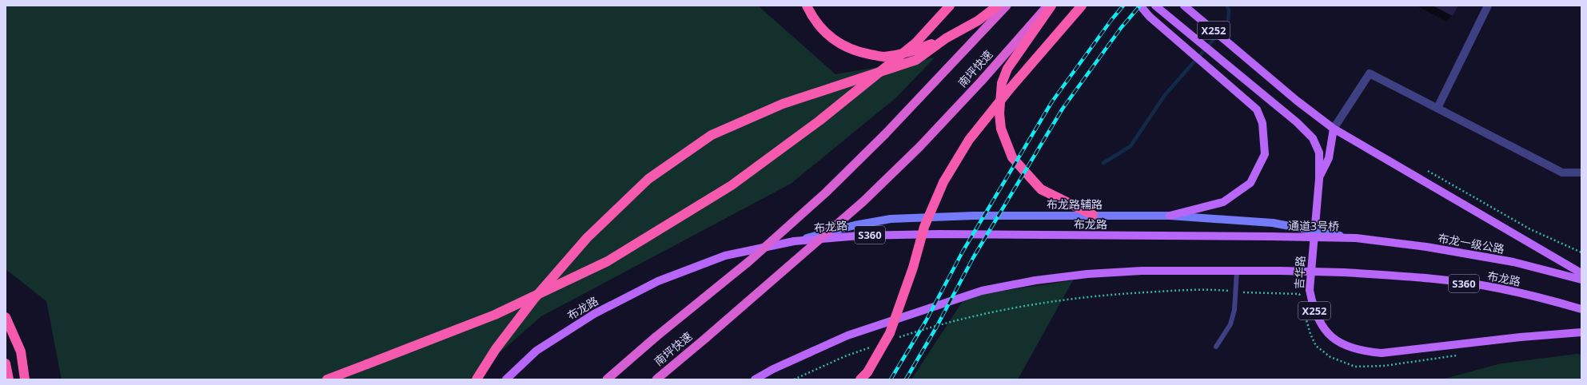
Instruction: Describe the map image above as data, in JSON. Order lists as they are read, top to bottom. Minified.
{"streets":{"highway":["南坪快速"],"main road":["X252","布龙路辅路","布龙路","通道3号桥","S360","布龙一级公路","吉华路"]},"crossings":[["布龙路辅路","布龙路"],["布龙路辅路","通道3号桥"],["布龙路辅路","布龙一级公路"],["布龙路","通道3号桥"],["布龙路","S360"],["通道3号桥","布龙一级公路"]]}
